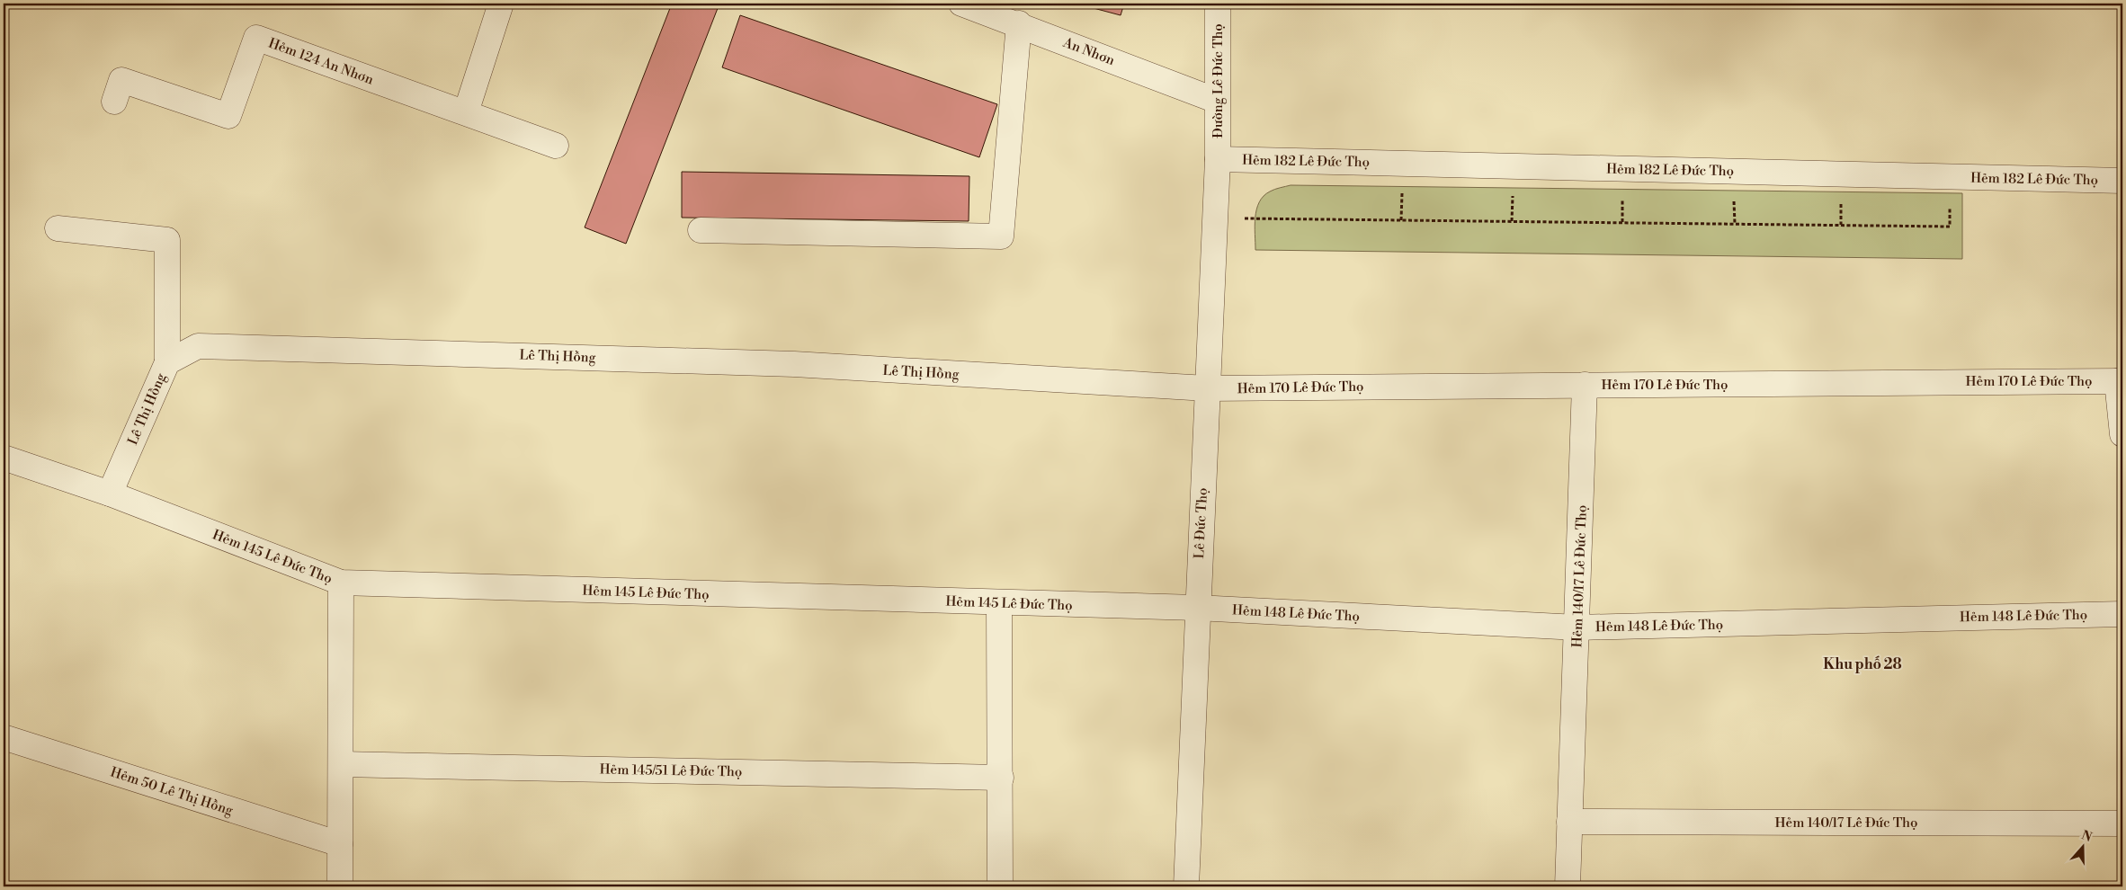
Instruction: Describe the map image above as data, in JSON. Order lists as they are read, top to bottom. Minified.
{"streets":{"street":["An Nhơn","Hẻm 124 An Nhơn","Đường Lê Đức Thọ","Hẻm 182 Lê Đức Thọ","Lê Thị Hồng","Hẻm 170 Lê Đức Thọ","Lê Đức Thọ","Hẻm 145 Lê Đức Thọ","Hẻm 140/17 Lê Đức Thọ","Hẻm 148 Lê Đức Thọ","Hẻm 145/51 Lê Đức Thọ","Hẻm 50 Lê Thị Hồng"]},"crossings":[["An Nhơn","Đường Lê Đức Thọ"],["Đường Lê Đức Thọ","Hẻm 182 Lê Đức Thọ"],["Đường Lê Đức Thọ","Lê Đức Thọ"],["Hẻm 182 Lê Đức Thọ","Lê Đức Thọ"],["Lê Thị Hồng","Hẻm 170 Lê Đức Thọ"],["Lê Thị Hồng","Lê Đức Thọ"],["Lê Thị Hồng","Hẻm 145 Lê Đức Thọ"],["Hẻm 170 Lê Đức Thọ","Lê Đức Thọ"],["Hẻm 170 Lê Đức Thọ","Hẻm 140/17 Lê Đức Thọ"],["Lê Đức Thọ","Hẻm 145 Lê Đức Thọ"],["Lê Đức Thọ","Hẻm 148 Lê Đức Thọ"],["Hẻm 145 Lê Đức Thọ","Hẻm 148 Lê Đức Thọ"],["Hẻm 140/17 Lê Đức Thọ","Hẻm 148 Lê Đức Thọ"]],"districts":["Khu phố 28"],"north":"top"}
